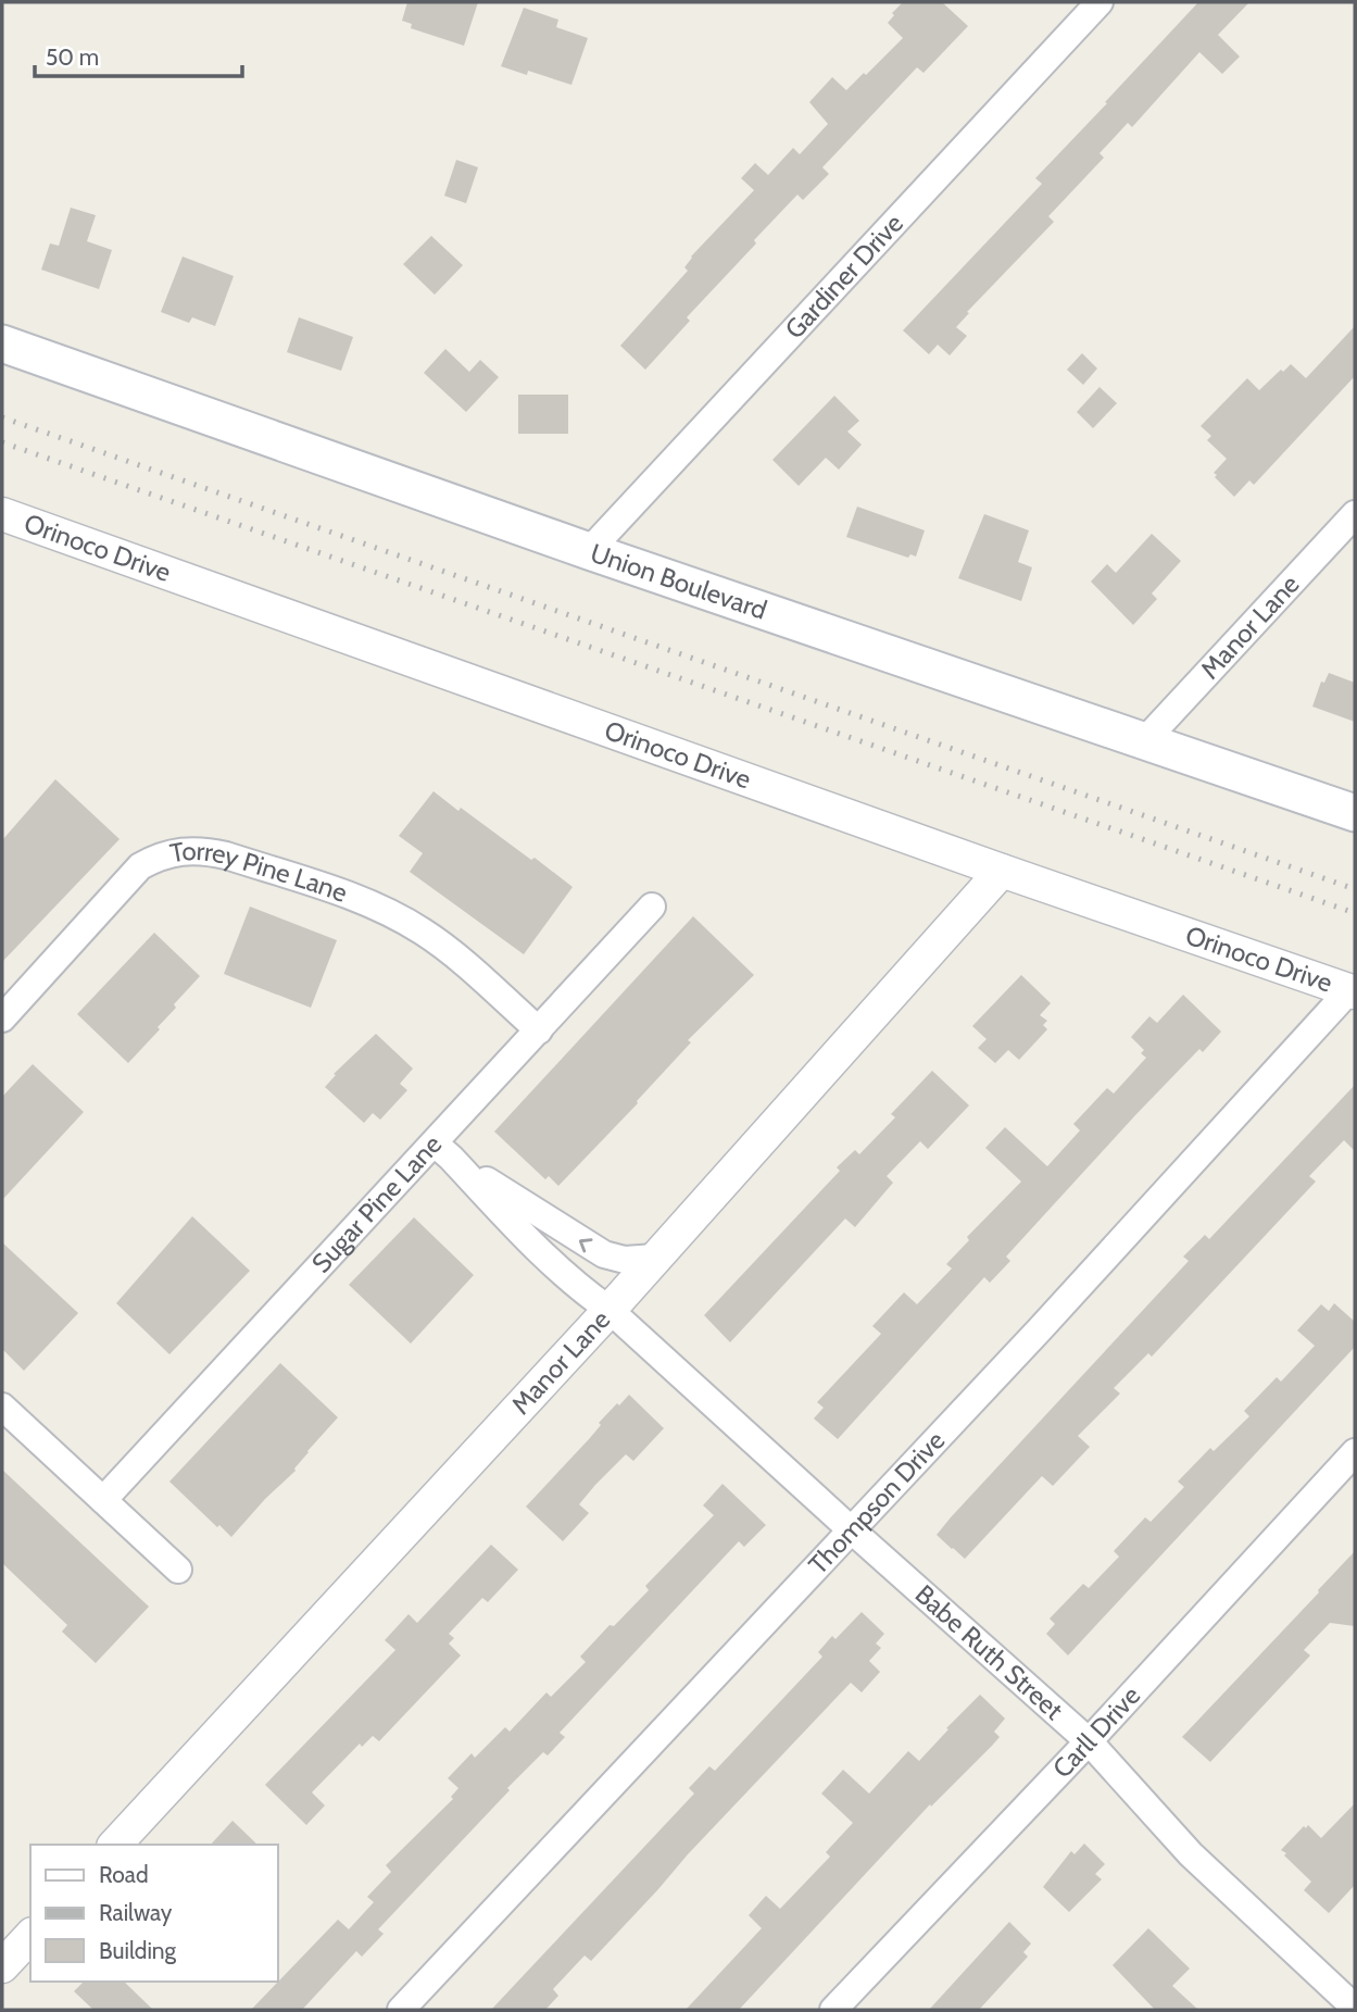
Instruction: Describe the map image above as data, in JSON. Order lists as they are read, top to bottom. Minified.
{"streets":{"main road":["Union Boulevard"],"street":["Gardiner Drive","Orinoco Drive","Manor Lane","Torrey Pine Lane","Sugar Pine Lane","Thompson Drive","Babe Ruth Street","Carll Drive"]},"crossings":[["Gardiner Drive","Union Boulevard"],["Orinoco Drive","Manor Lane"],["Orinoco Drive","Thompson Drive"],["Union Boulevard","Manor Lane"],["Manor Lane","Babe Ruth Street"],["Torrey Pine Lane","Sugar Pine Lane"],["Sugar Pine Lane","Babe Ruth Street"],["Thompson Drive","Babe Ruth Street"],["Babe Ruth Street","Carll Drive"]],"legend":["Road","Railway","Building"],"scale_bar":"50 m"}
